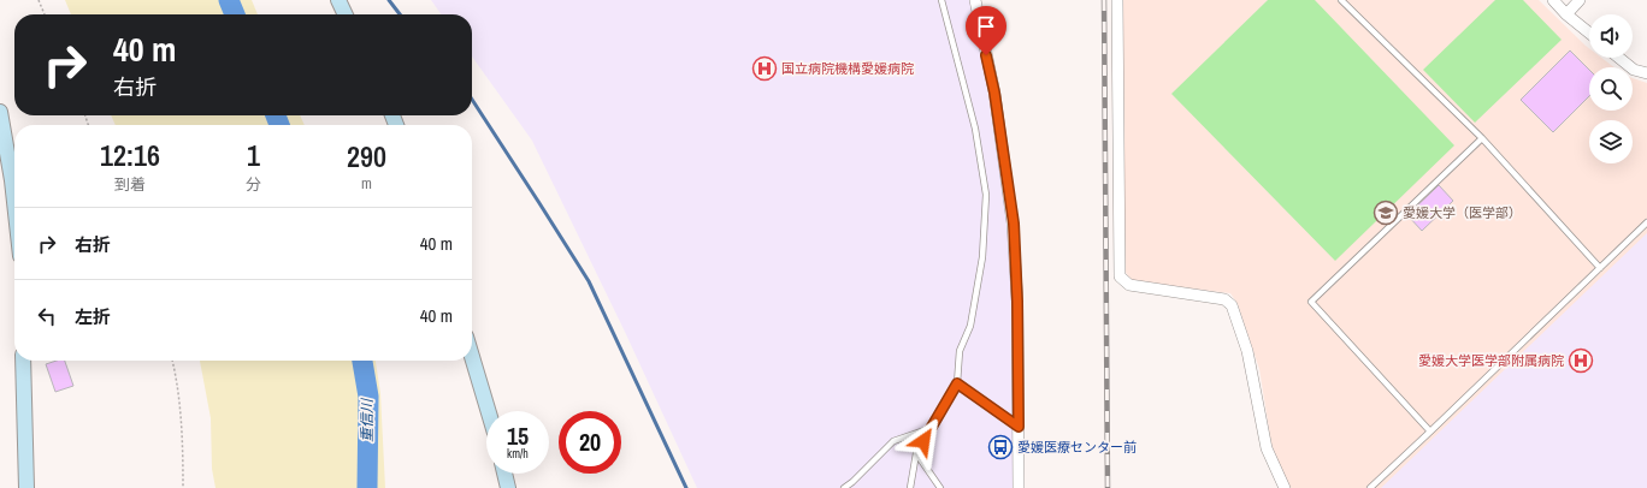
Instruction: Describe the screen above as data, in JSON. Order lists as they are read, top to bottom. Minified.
{"water":["重信川"],"places":{"hospital":["国立病院機構愛媛病院","愛媛大学医学部附属病院"],"school or university":["愛媛大学（医学部）"],"bus stop":["愛媛医療センター前"]},"page":{"turn":["40 m","右折"],"eta":["12:16","到着","1","分","290","m"],"list":[{"name":"右折","value":"40 m"},{"name":"左折","value":"40 m"}],"speed":"15 km/h","limit":"20"}}
